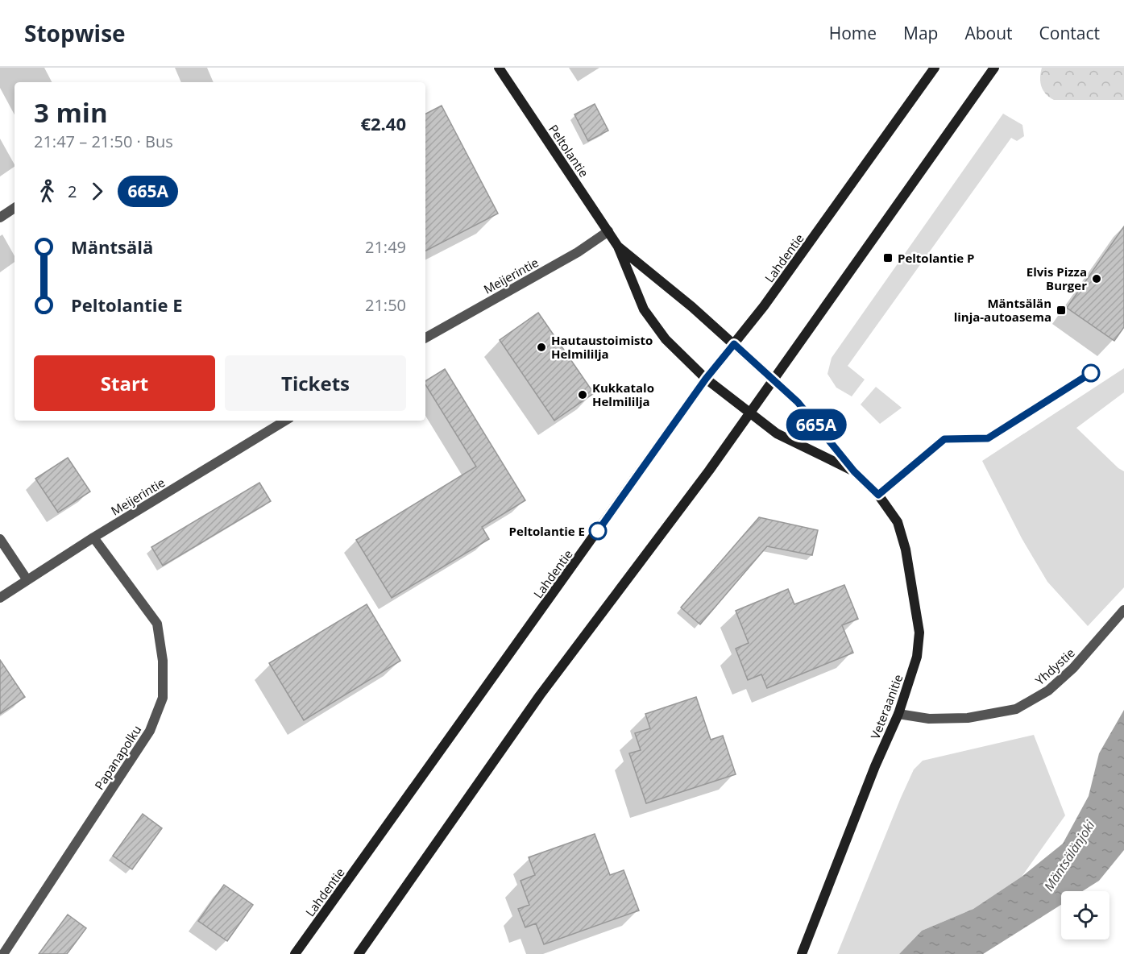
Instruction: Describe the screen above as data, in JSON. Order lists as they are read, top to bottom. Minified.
{"streets":{"main road":["Peltolantie","Lahdentie","Veteraanitie"],"street":["Meijerintie","Yhdystie","Papanapolku"]},"crossings":[["Peltolantie","Lahdentie"],["Peltolantie","Meijerintie"],["Peltolantie","Veteraanitie"],["Lahdentie","Veteraanitie"],["Meijerintie","Papanapolku"],["Yhdystie","Veteraanitie"]],"water":["Mäntsälänjoki"],"places":{"transit":["Peltolantie P","Mäntsälän linja-autoasema"],"other":["Elvis Pizza Burger","Hautaustoimisto Helmililja","Kukkatalo Helmililja","Peltolantie E"]},"lines":["bus line 665A"],"page":{"header":"Stopwise","nav":["Home","Map","About","Contact"],"on_map":"665A","heading":["3 min","21:47 – 21:50 · Bus","€2.40"],"legs":["2","665A"],"list":[{"name":"Mäntsälä","value":"21:49"},{"name":"Peltolantie E","value":"21:50"}],"buttons":["Start","Tickets"]}}
